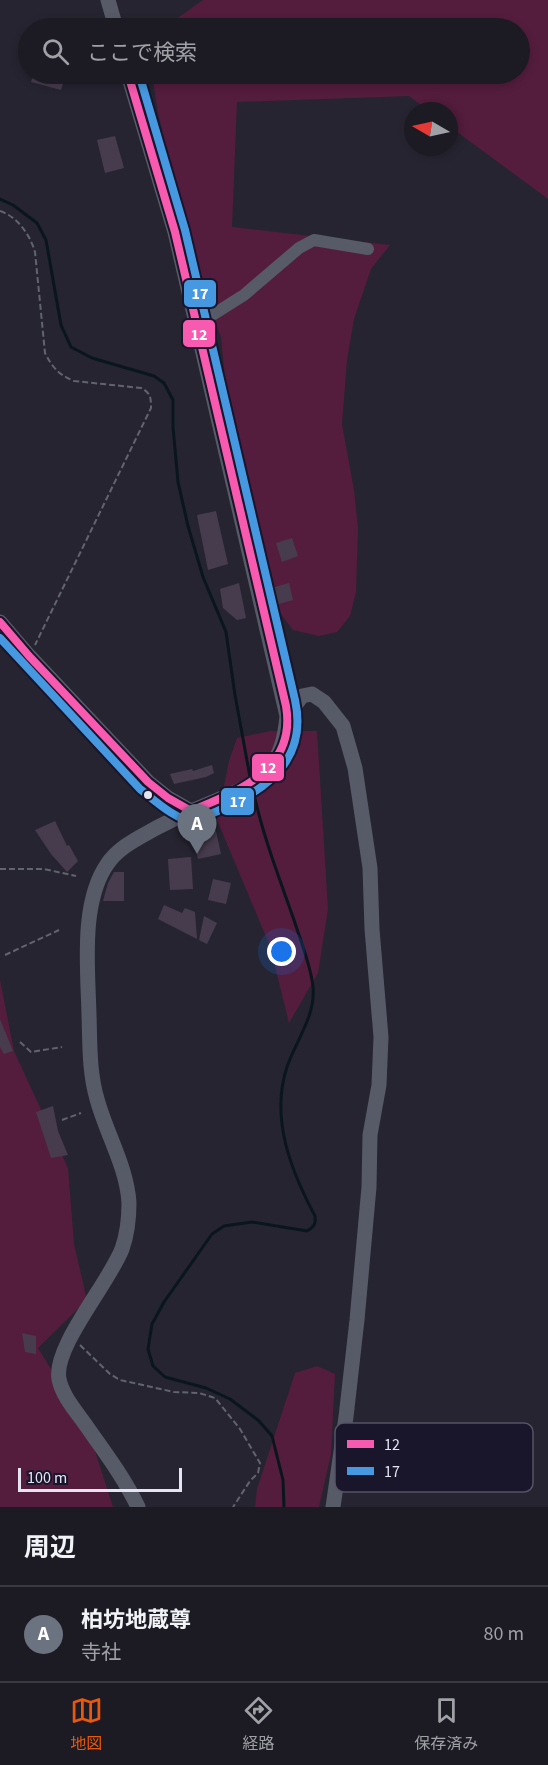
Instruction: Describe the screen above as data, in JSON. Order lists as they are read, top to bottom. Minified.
{"lines":["transit line 12","transit line 17"],"legend":["12","17"],"scale_bar":"100 m","north":"left","page":{"search":"ここで検索","pins":"A","scale":"100 m","heading":"周辺","list":[{"mark":"A","name":"柏坊地蔵尊","note":"寺社","value":"80 m"}],"nav":["地図","経路","保存済み"]}}
